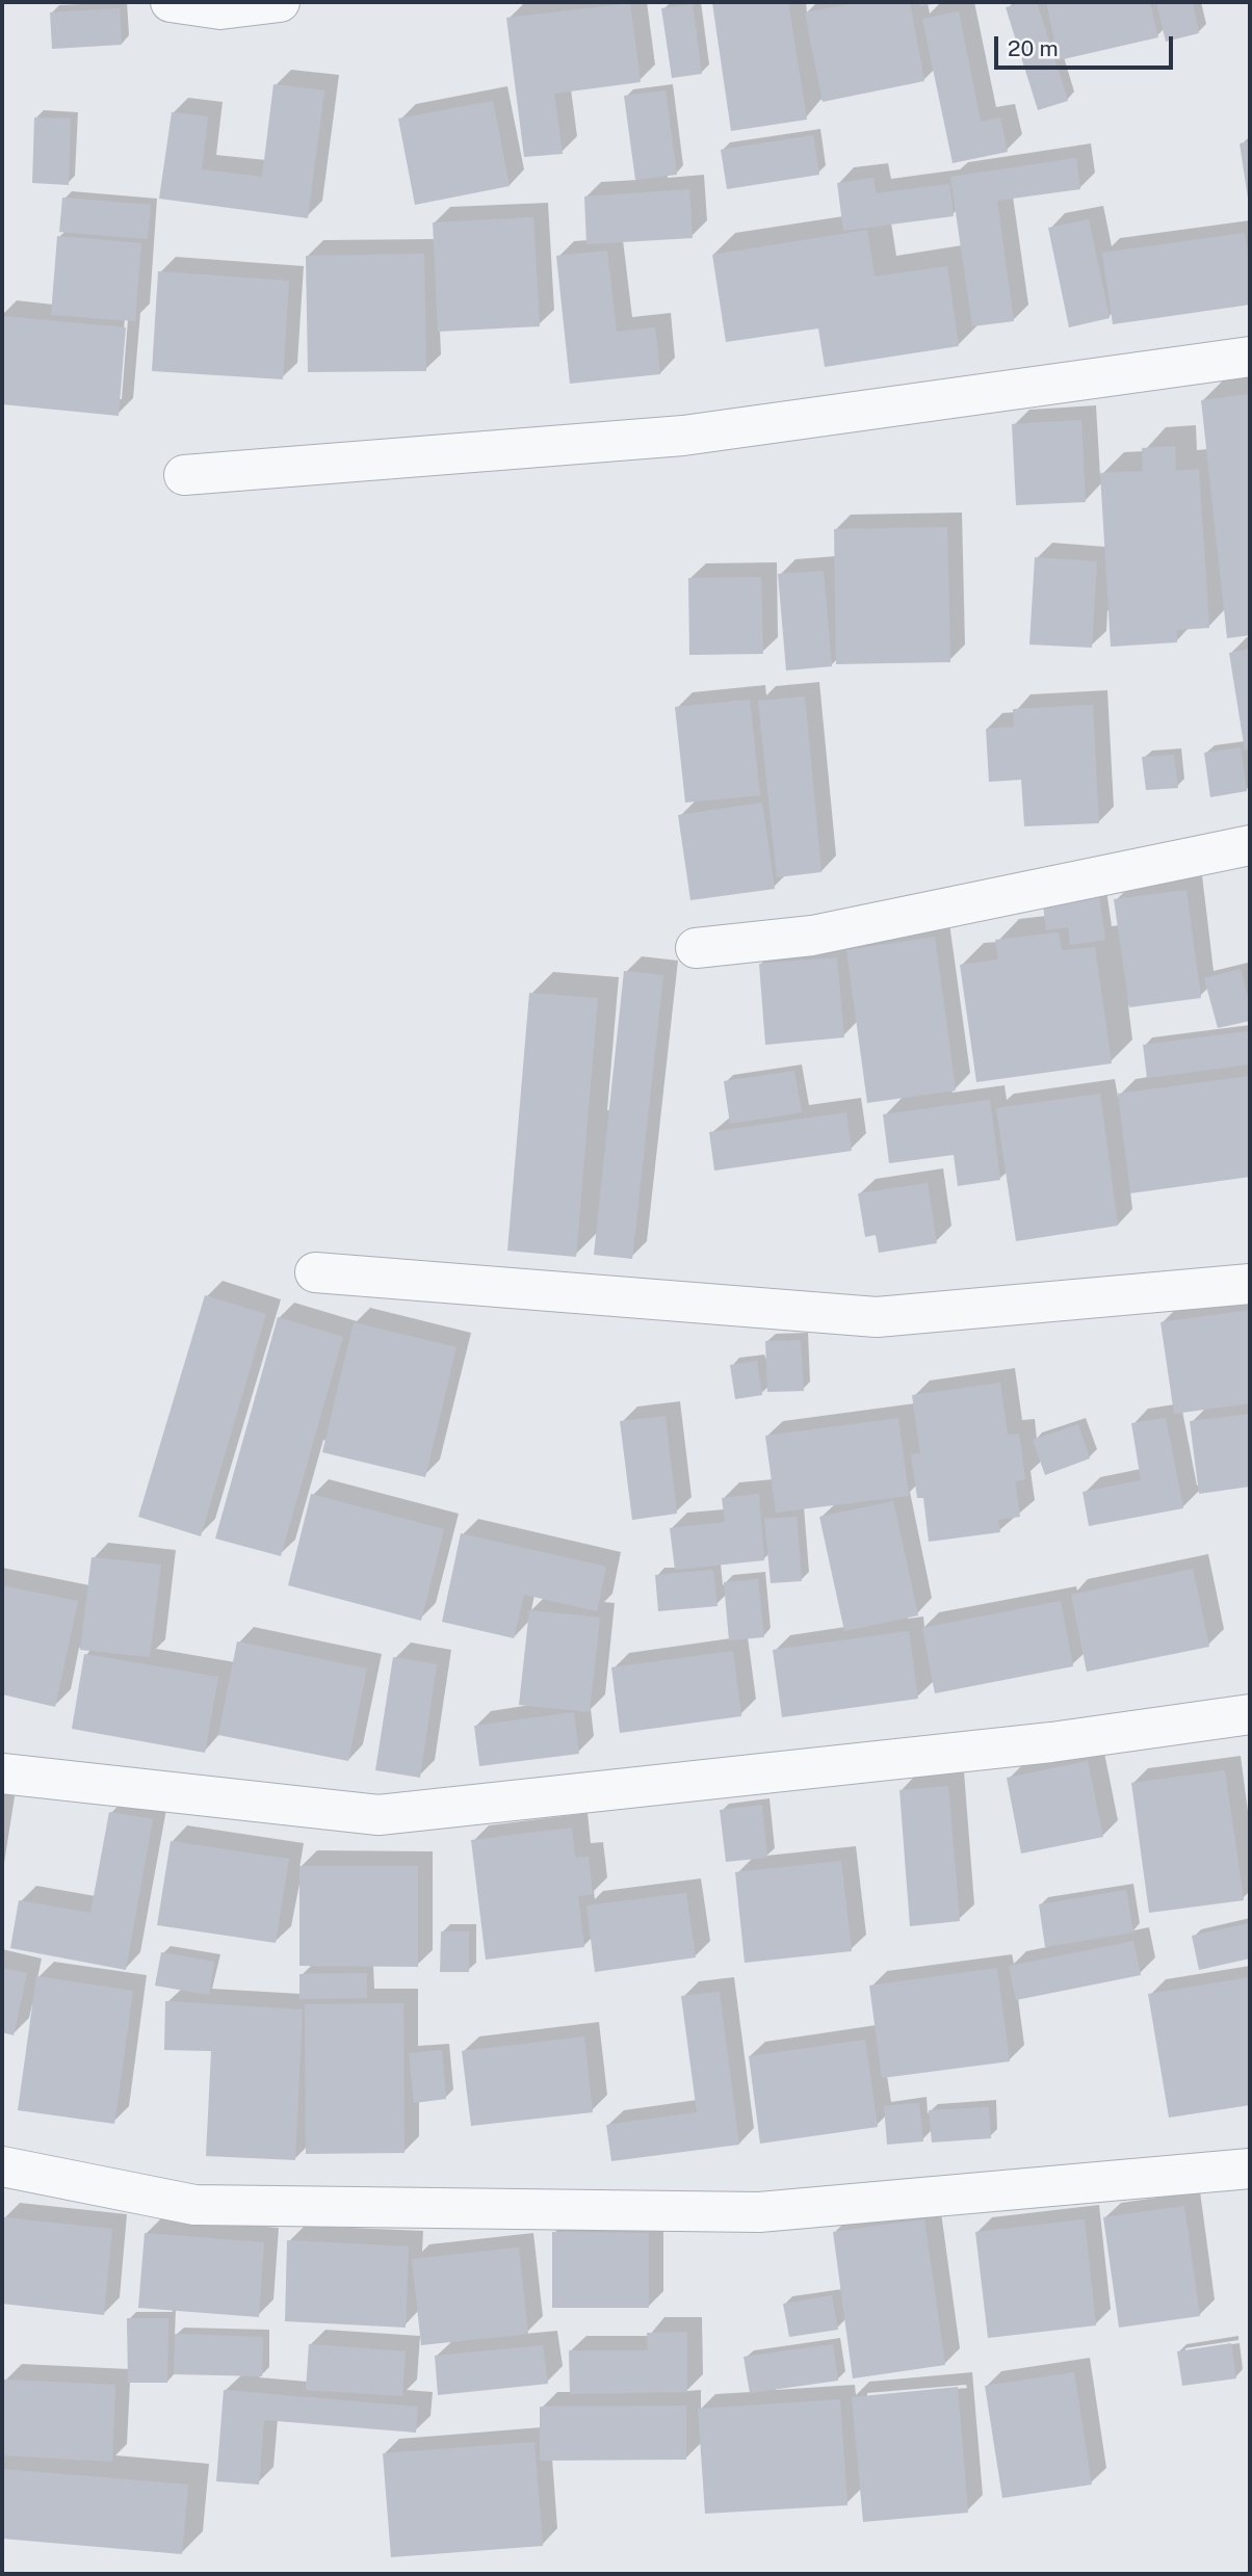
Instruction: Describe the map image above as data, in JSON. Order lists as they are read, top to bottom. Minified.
{"scale_bar":"20 m"}
